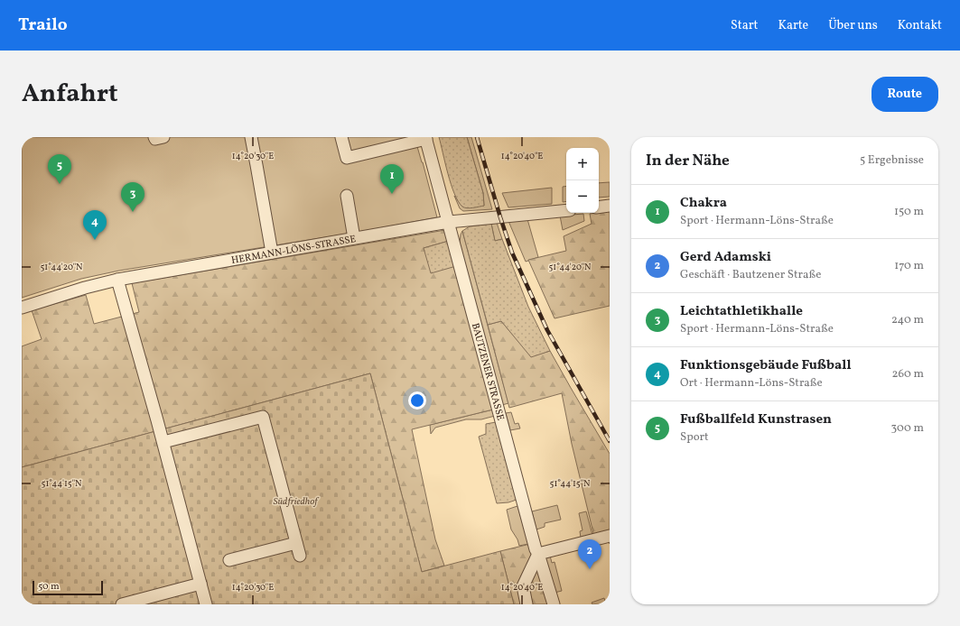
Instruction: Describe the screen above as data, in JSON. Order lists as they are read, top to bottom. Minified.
{"streets":{"street":["HERMANN-LÖNS-STRASSE","BAUTZENER STRASSE"]},"crossings":[["HERMANN-LÖNS-STRASSE","BAUTZENER STRASSE"]],"parks":["Südfriedhof"],"scale_bar":"50 m","page":{"header":"Trailo","nav":["Start","Karte","Über uns","Kontakt"],"title":"Anfahrt","buttons":"Route","heading":["In der Nähe","5 Ergebnisse"],"map_buttons":["+","−"],"pins":["5","1","3","4","2"],"list":[{"mark":"1","name":"Chakra","note":"Sport · Hermann-Löns-Straße","value":"150 m"},{"mark":"2","name":"Gerd Adamski","note":"Geschäft · Bautzener Straße","value":"170 m"},{"mark":"3","name":"Leichtathletikhalle","note":"Sport · Hermann-Löns-Straße","value":"240 m"},{"mark":"4","name":"Funktionsgebäude Fußball","note":"Ort · Hermann-Löns-Straße","value":"260 m"},{"mark":"5","name":"Fußballfeld Kunstrasen","note":"Sport","value":"300 m"}],"scale":"50 m"},"coordinates":["14°20'30\"E","14°20'40\"E","51°44'20\"N","51°44'15\"N"]}
